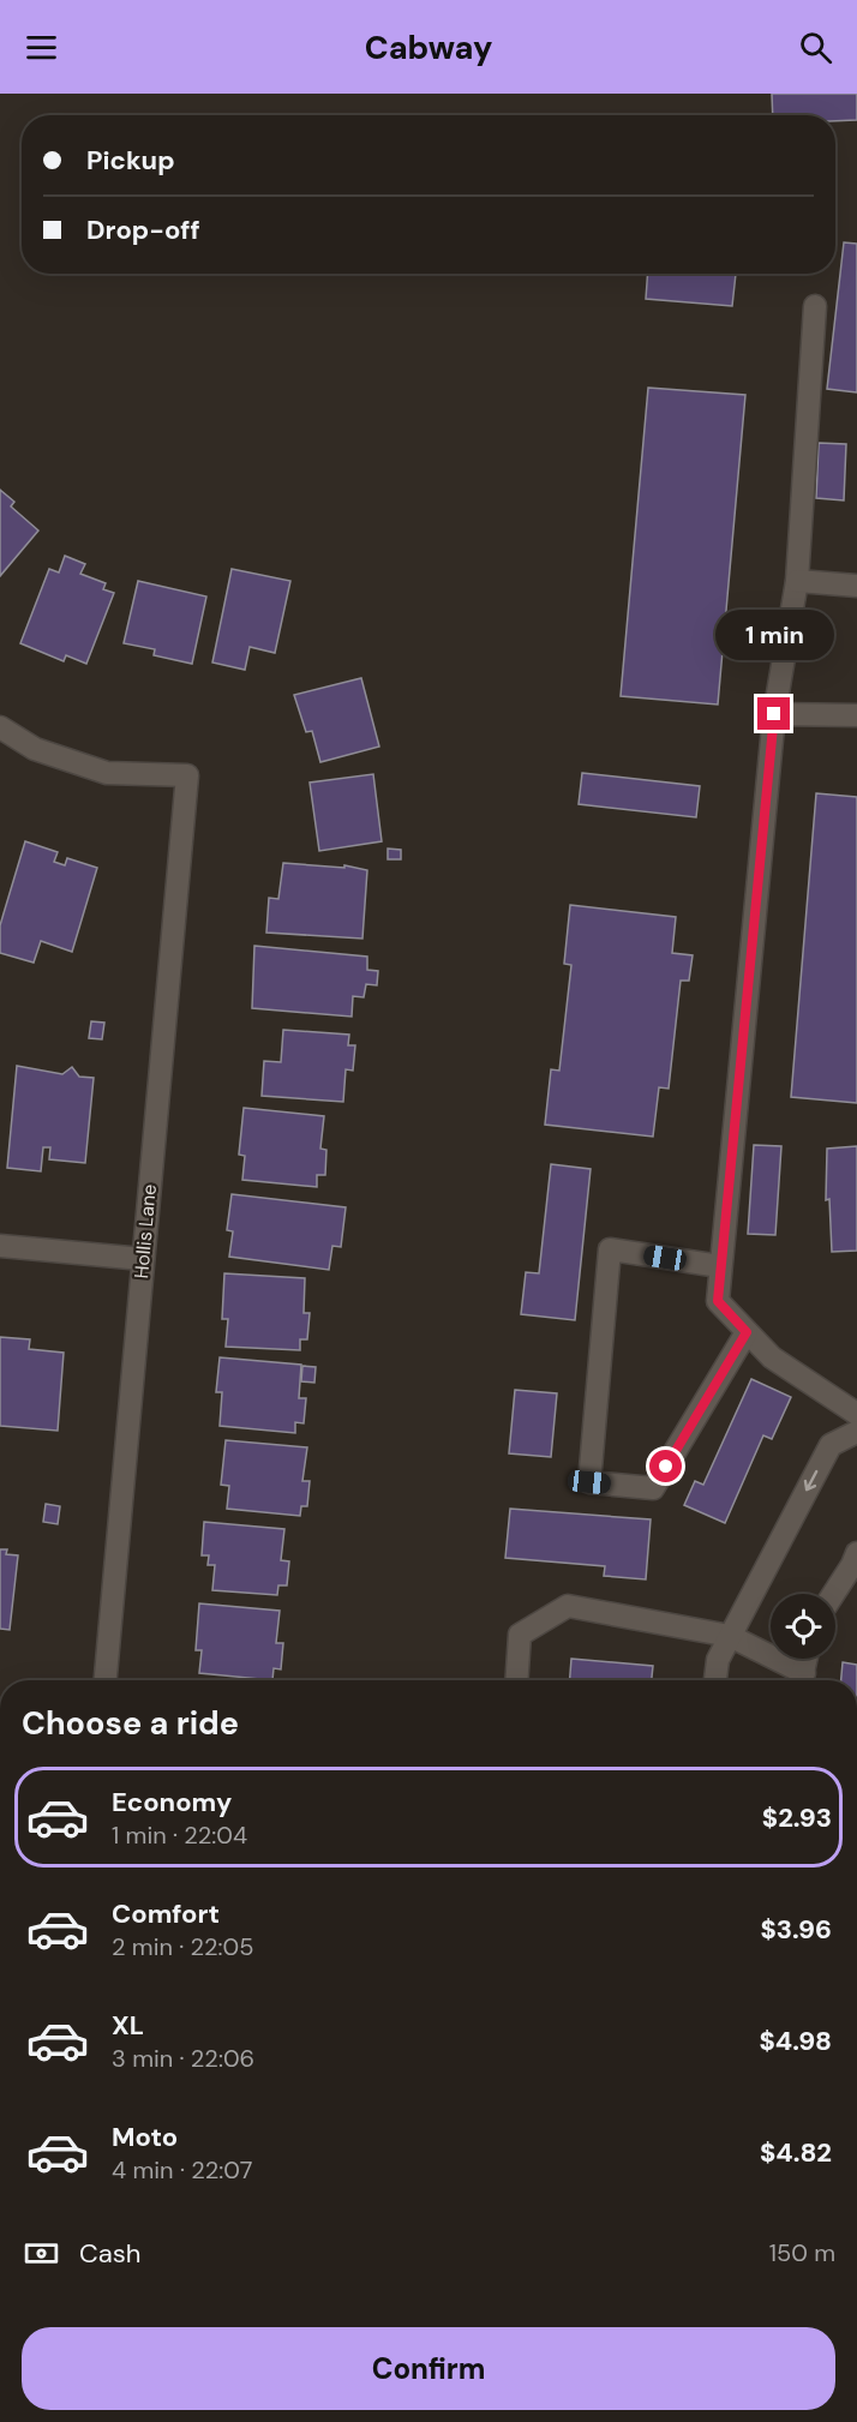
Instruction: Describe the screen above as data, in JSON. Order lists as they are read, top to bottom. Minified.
{"streets":{"street":["Hollis Lane"]},"page":{"header":"Cabway","banner":["Pickup","Drop-off"],"bubble":"1 min","heading":"Choose a ride","list":[{"name":"Economy","note":"1 min · 22:04","value":"$2.93"},{"name":"Comfort","note":"2 min · 22:05","value":"$3.96"},{"name":"XL","note":"3 min · 22:06","value":"$4.98"},{"name":"Moto","note":"4 min · 22:07","value":"$4.82"}],"pay":["Cash","150 m"],"buttons":"Confirm"}}
